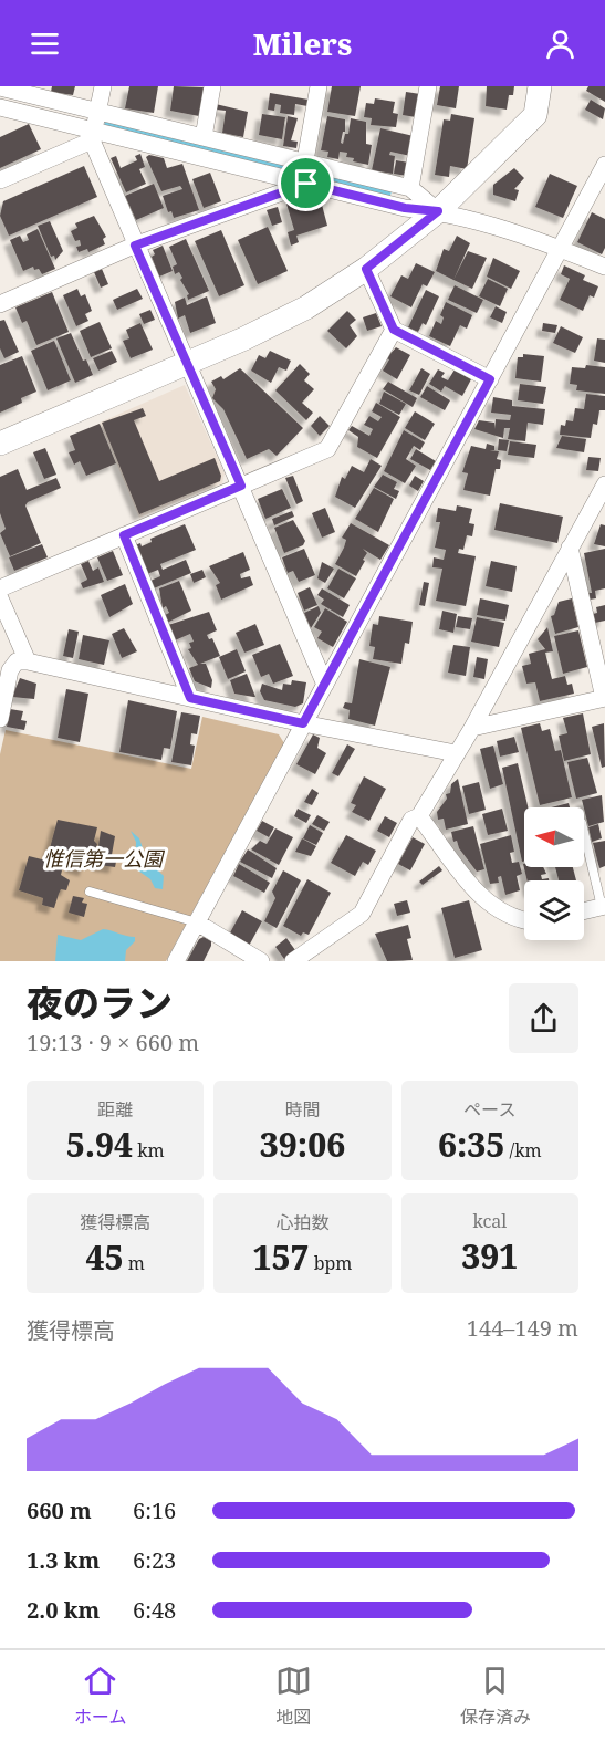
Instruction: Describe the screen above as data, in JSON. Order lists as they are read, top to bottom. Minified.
{"parks":["惟信第一公園"],"north":"left","page":{"header":"Milers","heading":["夜のラン","19:13 · 9 × 660 m"],"stats":[["距離","5.94 km"],["時間","39:06"],["ペース","6:35 /km"],["獲得標高","45 m"],["心拍数","157 bpm"],["kcal","391"]],"chart":["獲得標高","144–149 m"],"list":[{"name":"660 m","note":"6:16"},{"name":"1.3 km","note":"6:23"},{"name":"2.0 km","note":"6:48"}],"tabs":["ホーム","地図","保存済み"]}}
